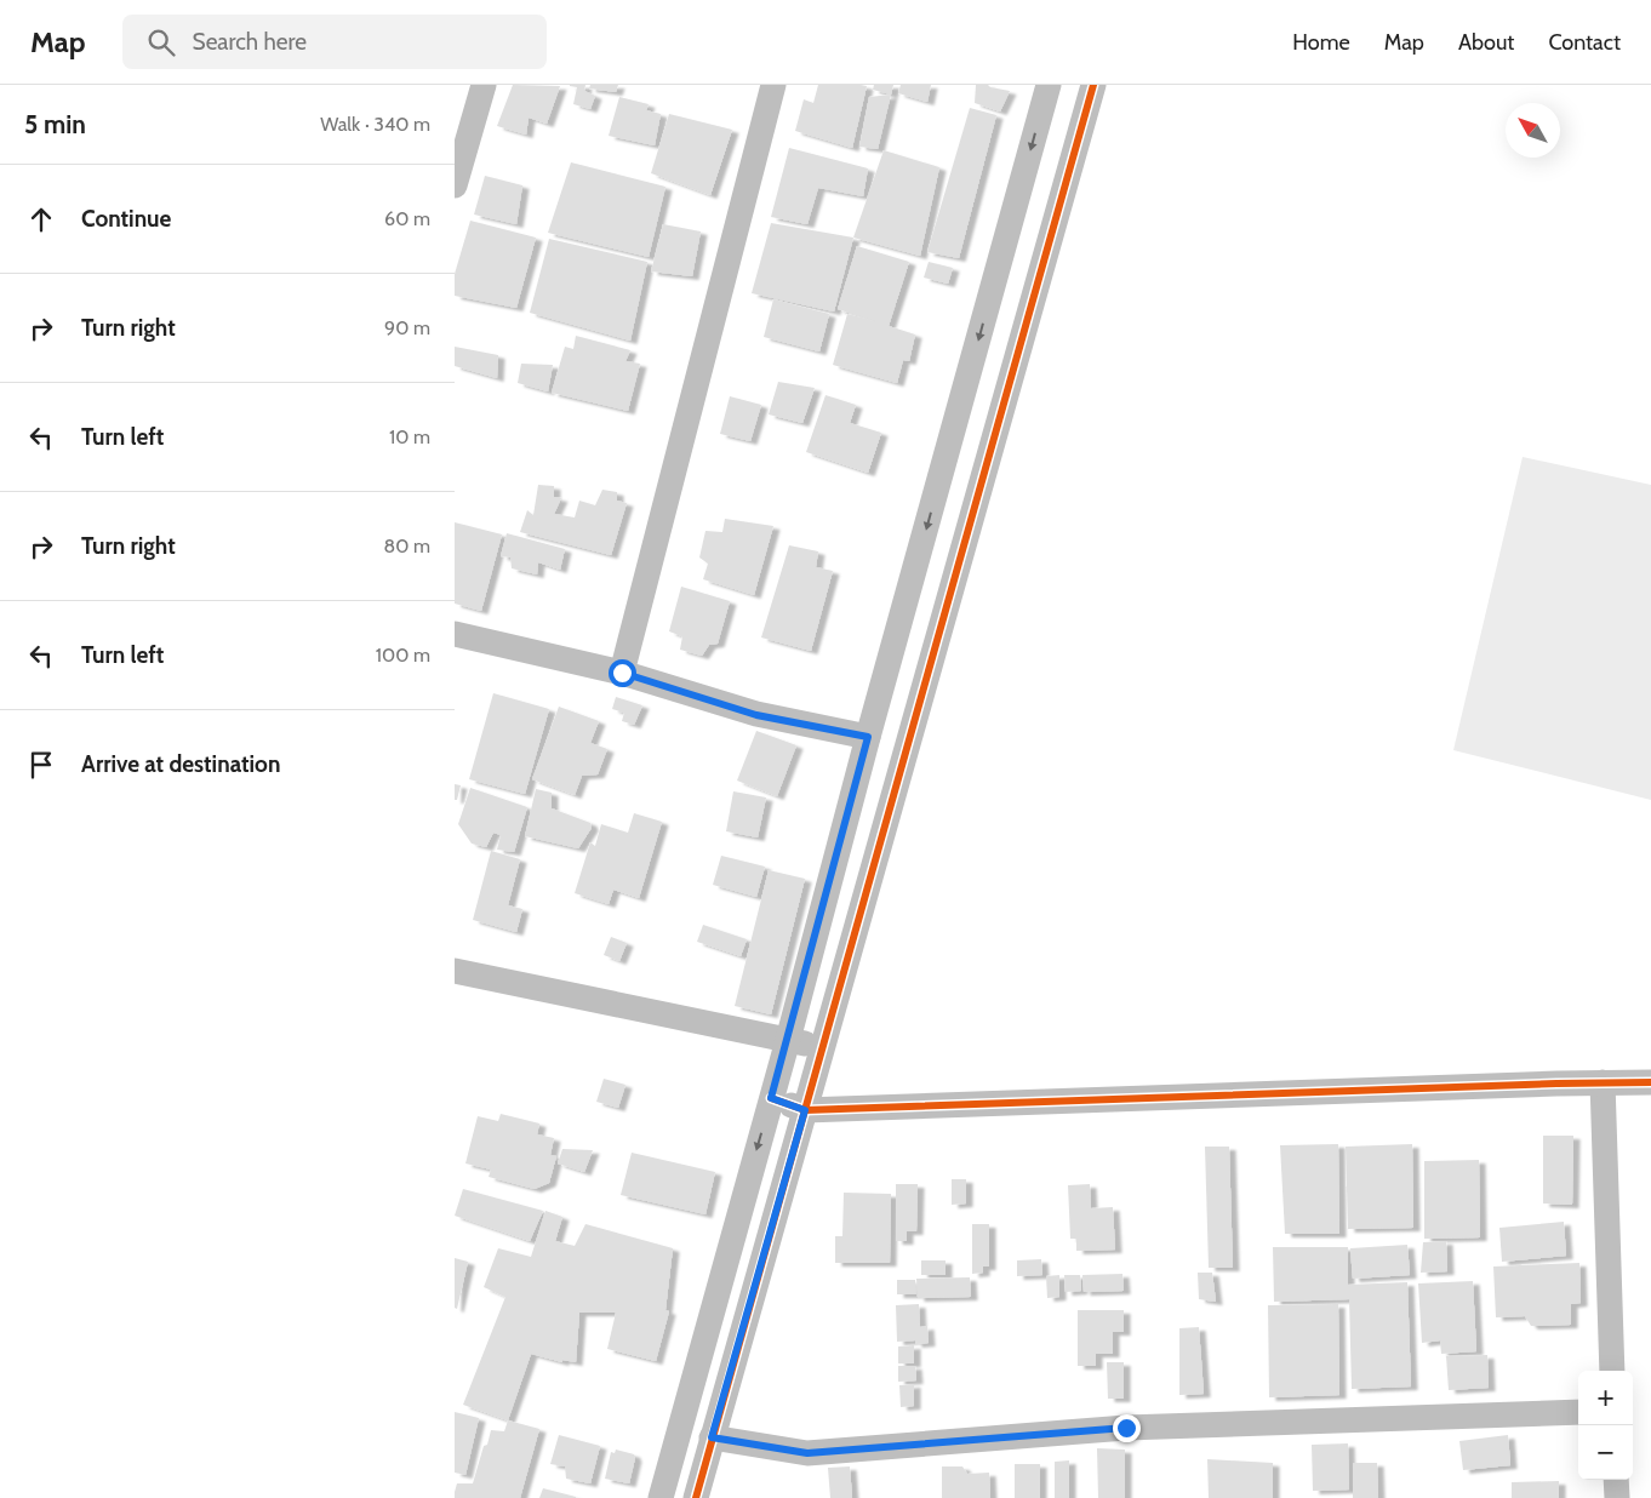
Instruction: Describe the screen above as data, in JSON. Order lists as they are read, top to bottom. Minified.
{"north":"top left","page":{"header":"Map","search":"Search here","nav":["Home","Map","About","Contact"],"heading":["5 min","Walk · 340 m"],"list":[["Continue","60 m"],["Turn right","90 m"],["Turn left","10 m"],["Turn right","80 m"],["Turn left","100 m"],"Arrive at destination"],"map_buttons":["+","−"]}}
